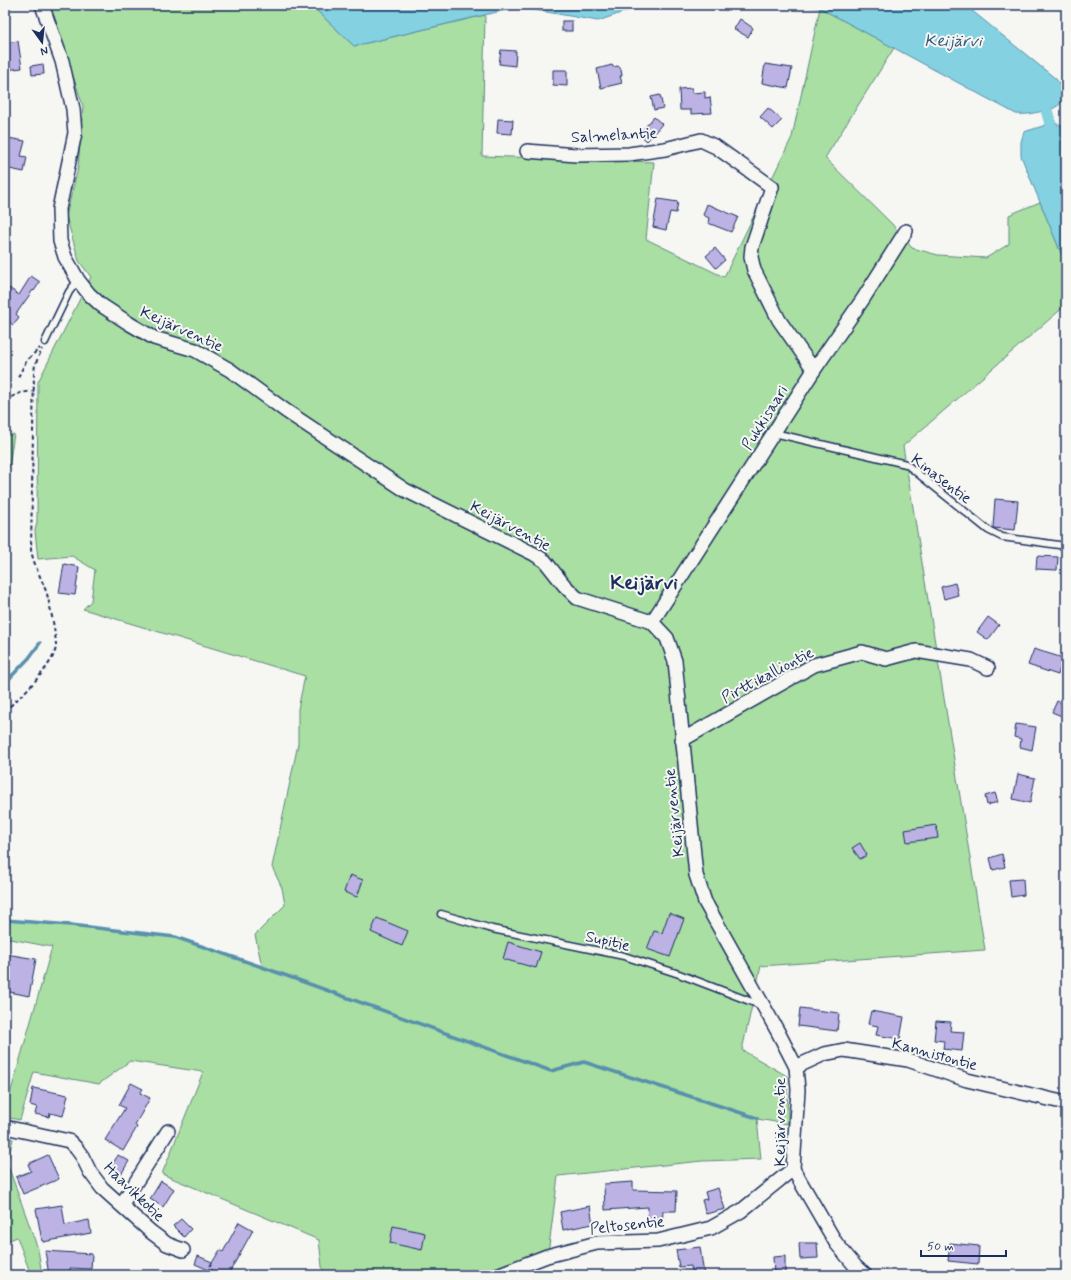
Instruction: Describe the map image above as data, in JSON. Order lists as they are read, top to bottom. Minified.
{"streets":{"street":["Salmelantie","Keijärventie","Pukkisaari","Pirttikalliontie","Kannistontie","Haavikkotie","Peltosentie"],"lane":["Kinasentie","Supitie"]},"crossings":[["Salmelantie","Pukkisaari"],["Keijärventie","Pukkisaari"],["Keijärventie","Pirttikalliontie"],["Keijärventie","Supitie"],["Keijärventie","Kannistontie"],["Keijärventie","Peltosentie"],["Pukkisaari","Kinasentie"]],"districts":["Keijärvi"],"water":["Keijärvi"],"scale_bar":"50 m","north":"bottom"}
